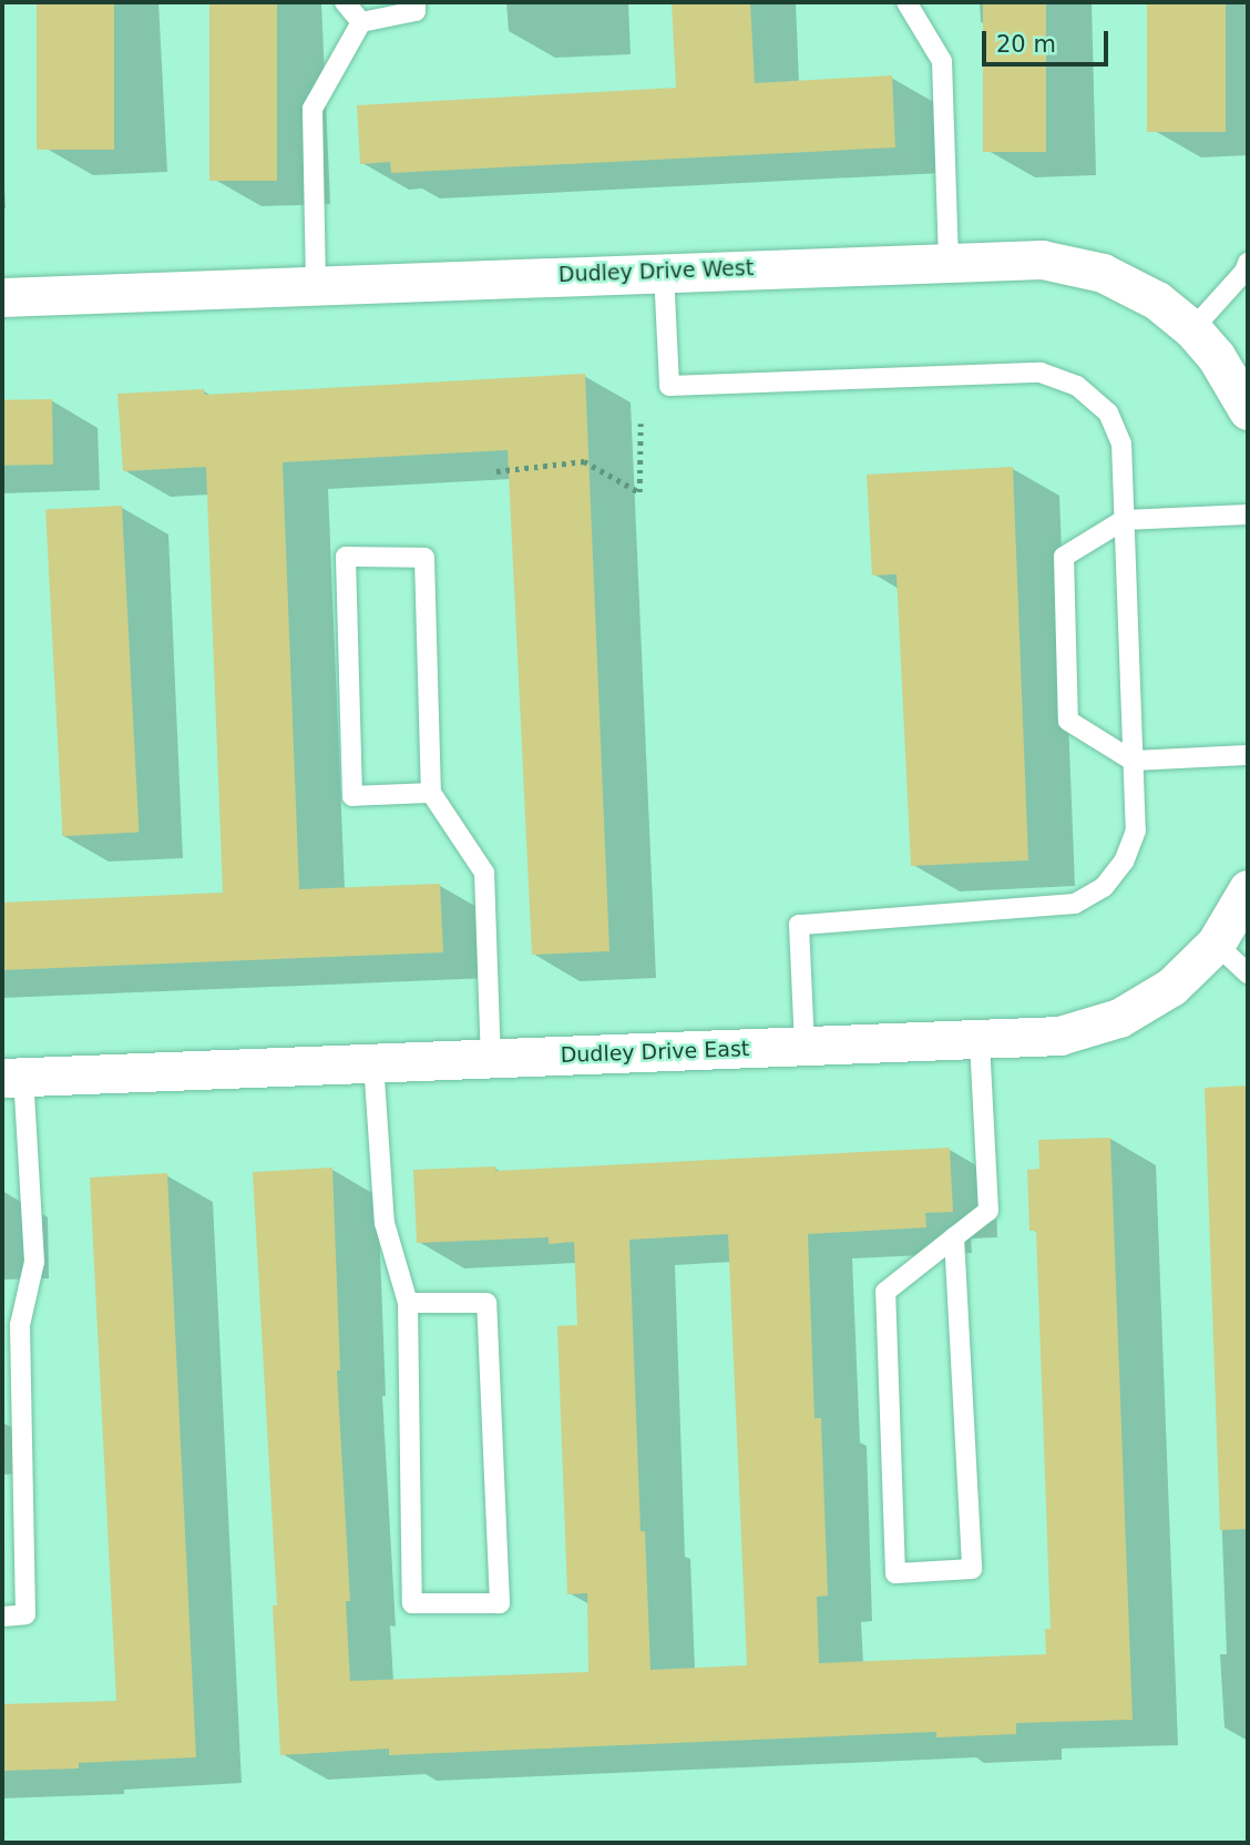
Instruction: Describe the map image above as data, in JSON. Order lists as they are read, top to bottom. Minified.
{"streets":{"street":["Dudley Drive West","Dudley Drive East"]},"scale_bar":"20 m"}
